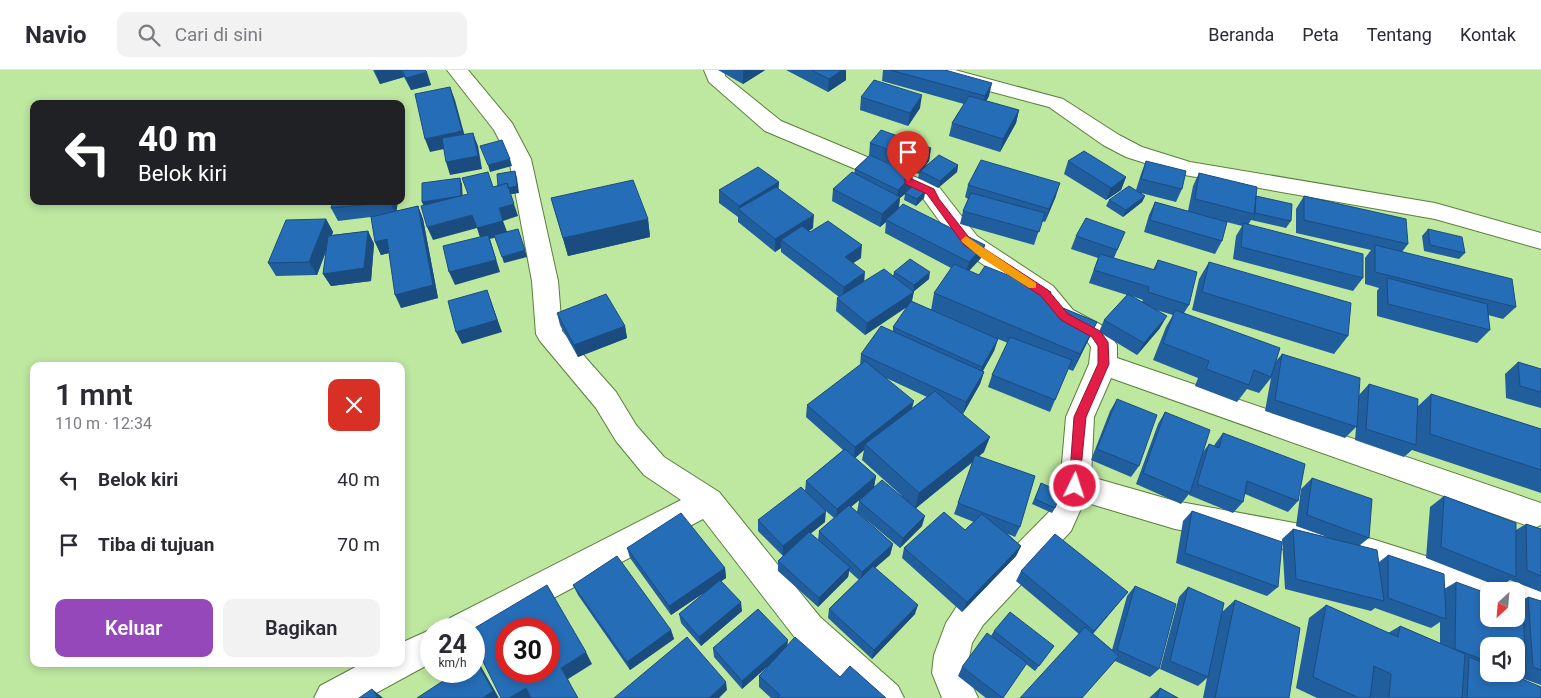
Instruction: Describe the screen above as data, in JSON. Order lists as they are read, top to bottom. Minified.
{"north":"bottom left","page":{"header":"Navio","search":"Cari di sini","nav":["Beranda","Peta","Tentang","Kontak"],"turn":["40 m","Belok kiri"],"heading":["1 mnt","110 m · 12:34"],"list":[{"name":"Belok kiri","value":"40 m"},{"name":"Tiba di tujuan","value":"70 m"}],"buttons":["Keluar","Bagikan"],"speed":"24 km/h","limit":"30"}}
